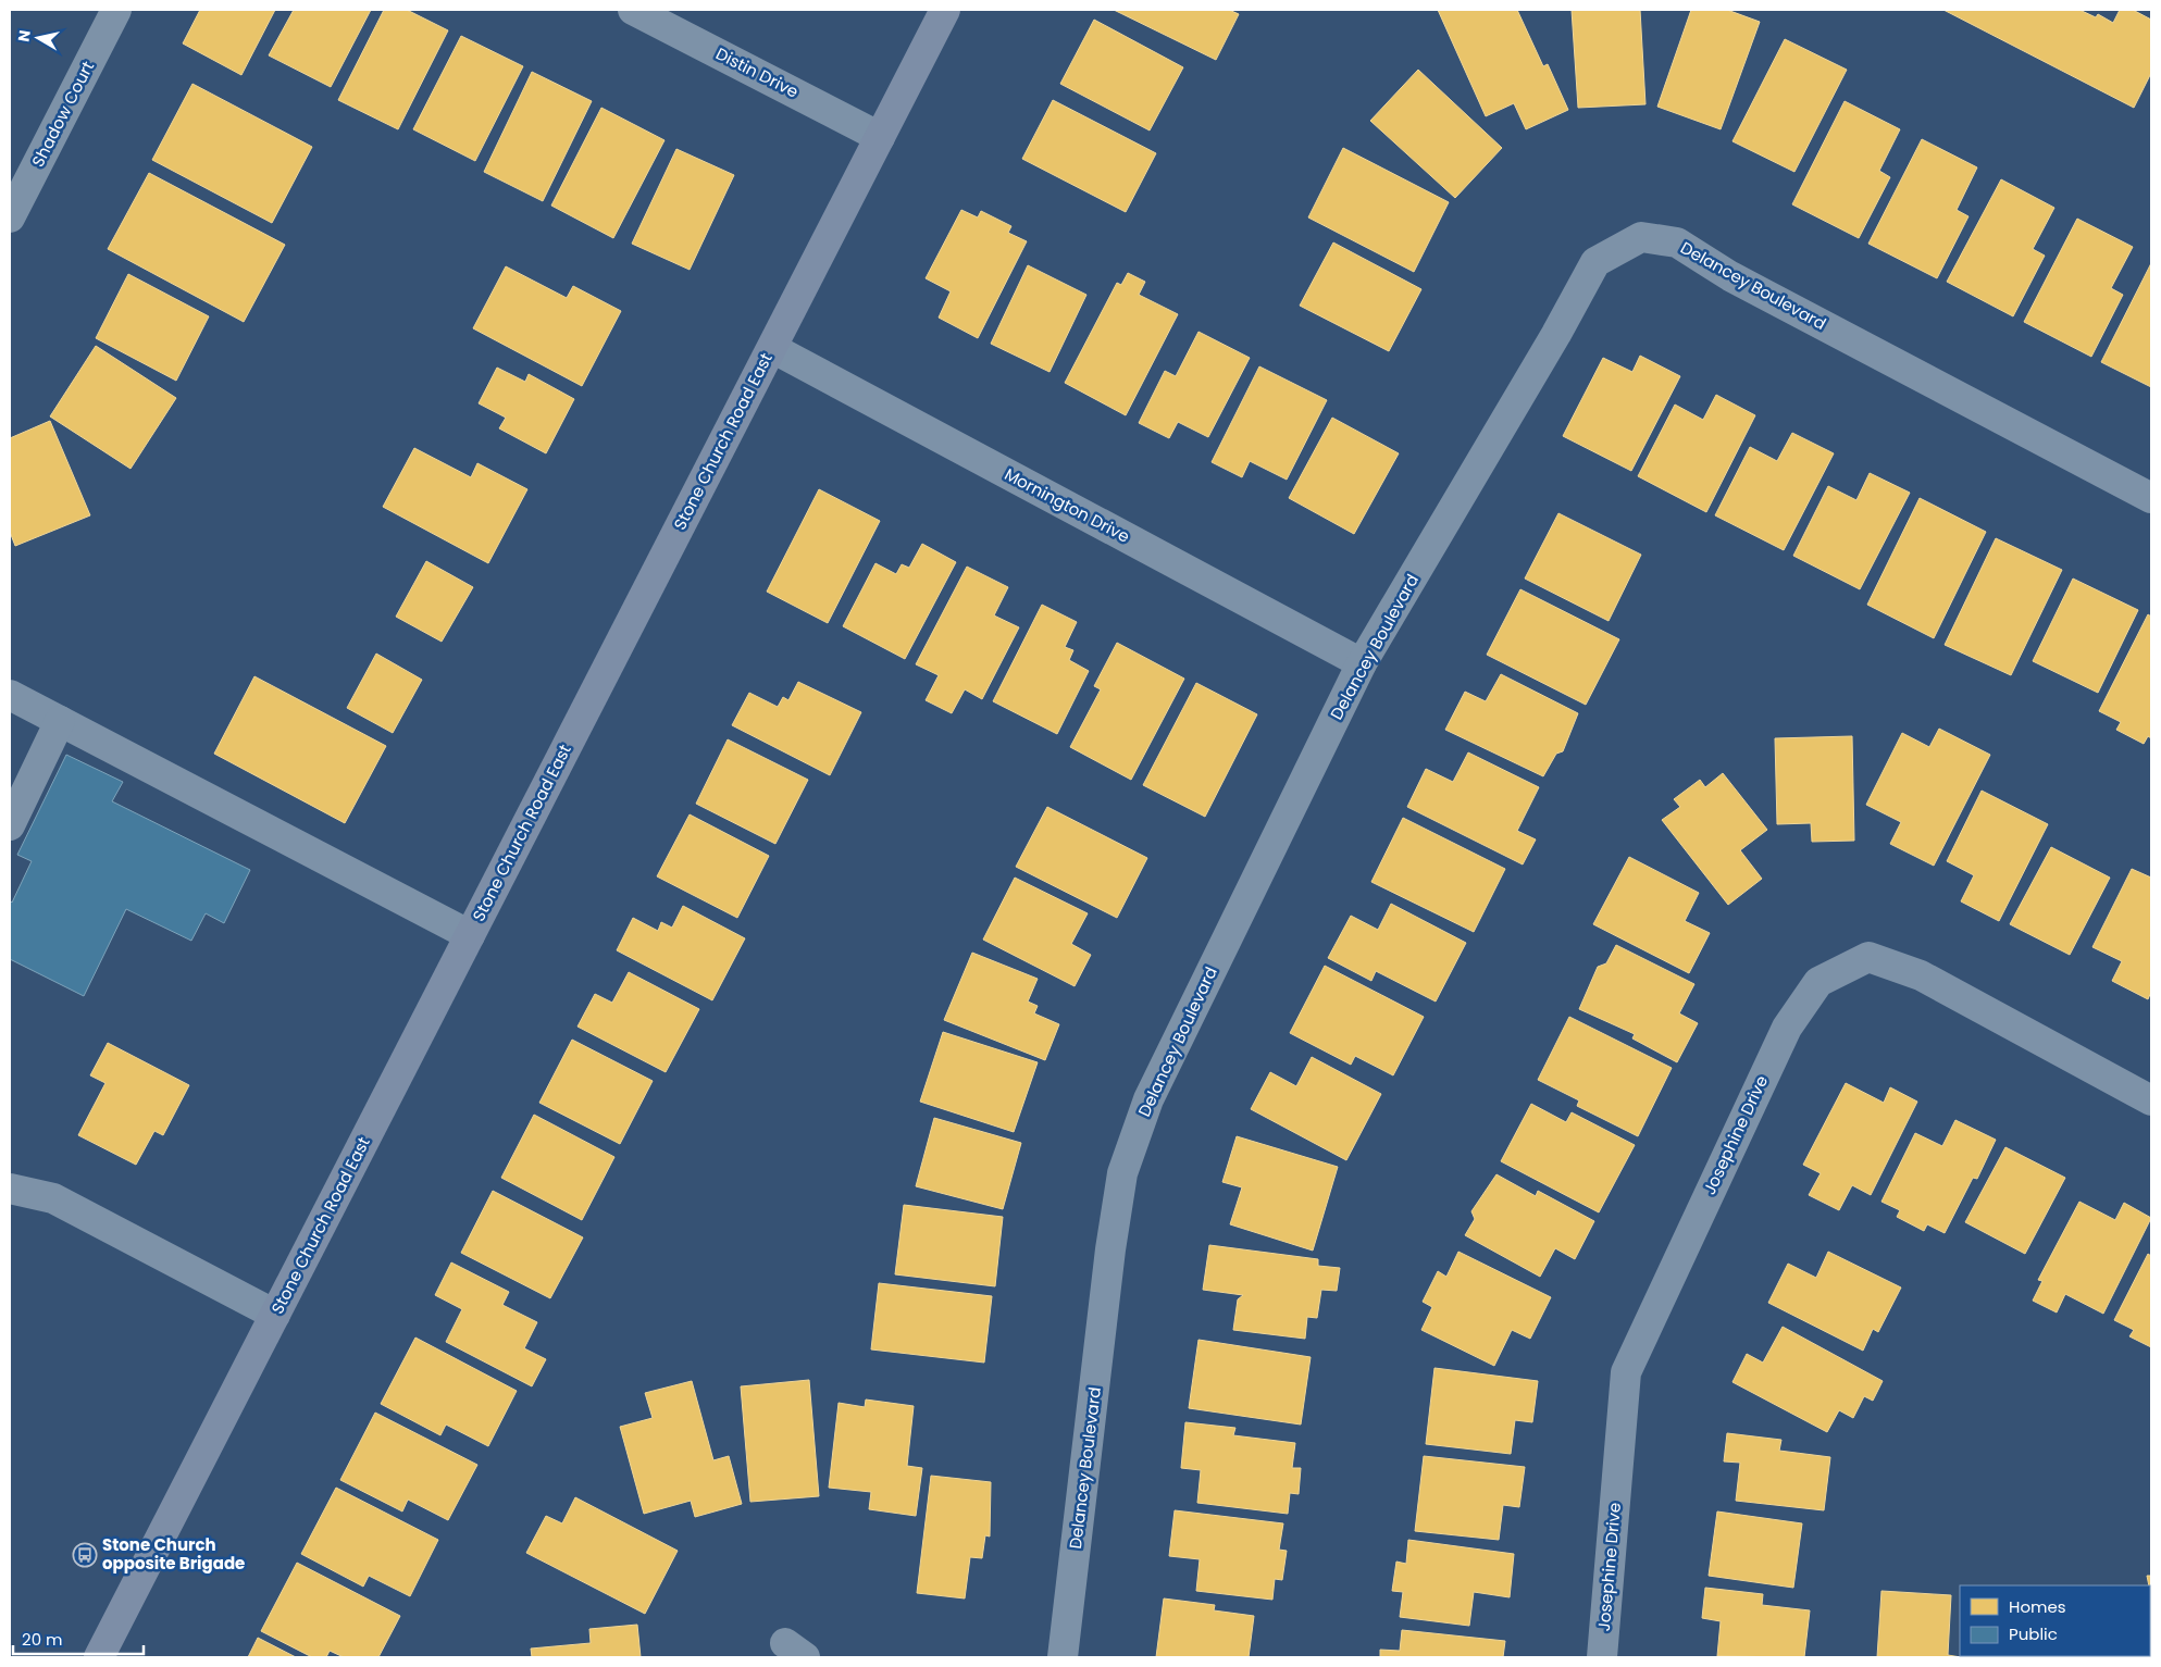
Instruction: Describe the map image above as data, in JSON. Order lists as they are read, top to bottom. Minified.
{"streets":{"main road":["Stone Church Road East"],"street":["Distin Drive","Shadow Court","Delancey Boulevard","Mornington Drive","Josephine Drive"]},"crossings":[["Distin Drive","Stone Church Road East"],["Delancey Boulevard","Mornington Drive"],["Stone Church Road East","Mornington Drive"]],"places":{"bus stop":["Stone Church opposite Brigade"]},"legend":["Homes","Public"],"scale_bar":"20 m","north":"left"}
